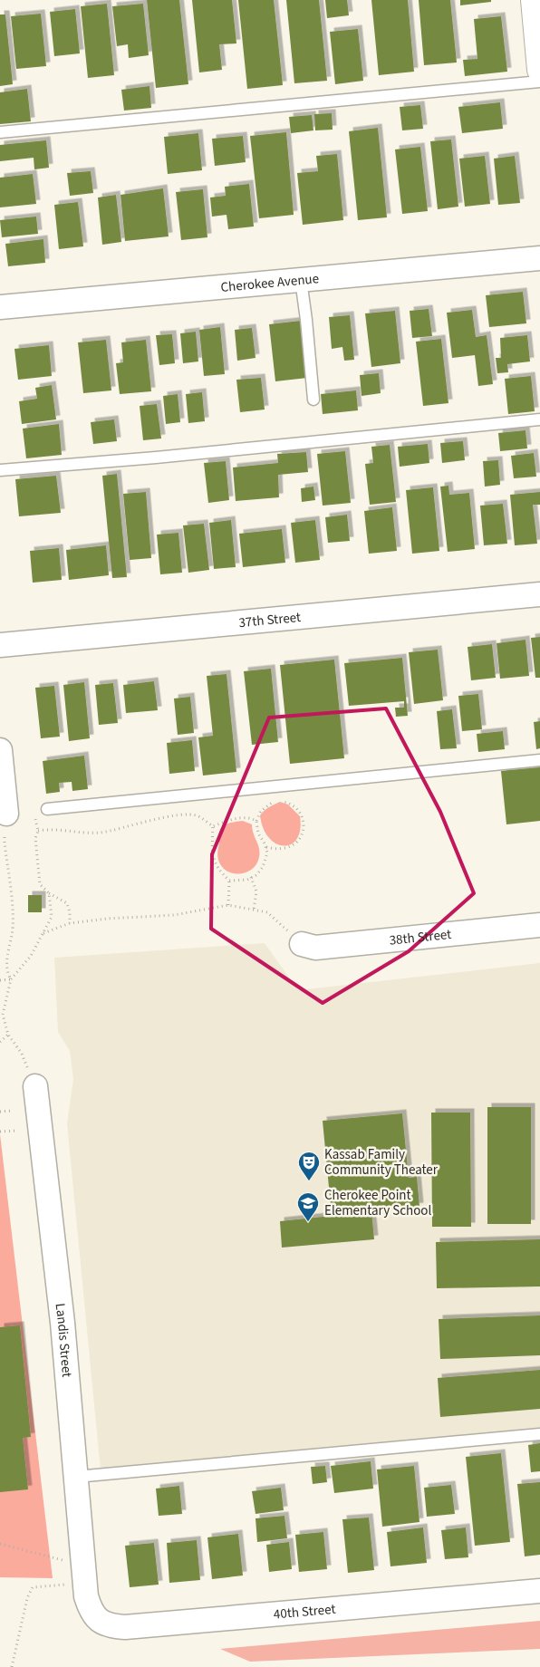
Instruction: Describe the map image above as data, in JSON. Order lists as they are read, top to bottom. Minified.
{"streets":{"street":["Cherokee Avenue","37th Street","38th Street","Landis Street","40th Street"]},"crossings":[["Landis Street","40th Street"]],"places":{"theatre":["Kassab Family Community Theater"],"school or university":["Cherokee Point Elementary School"]}}
